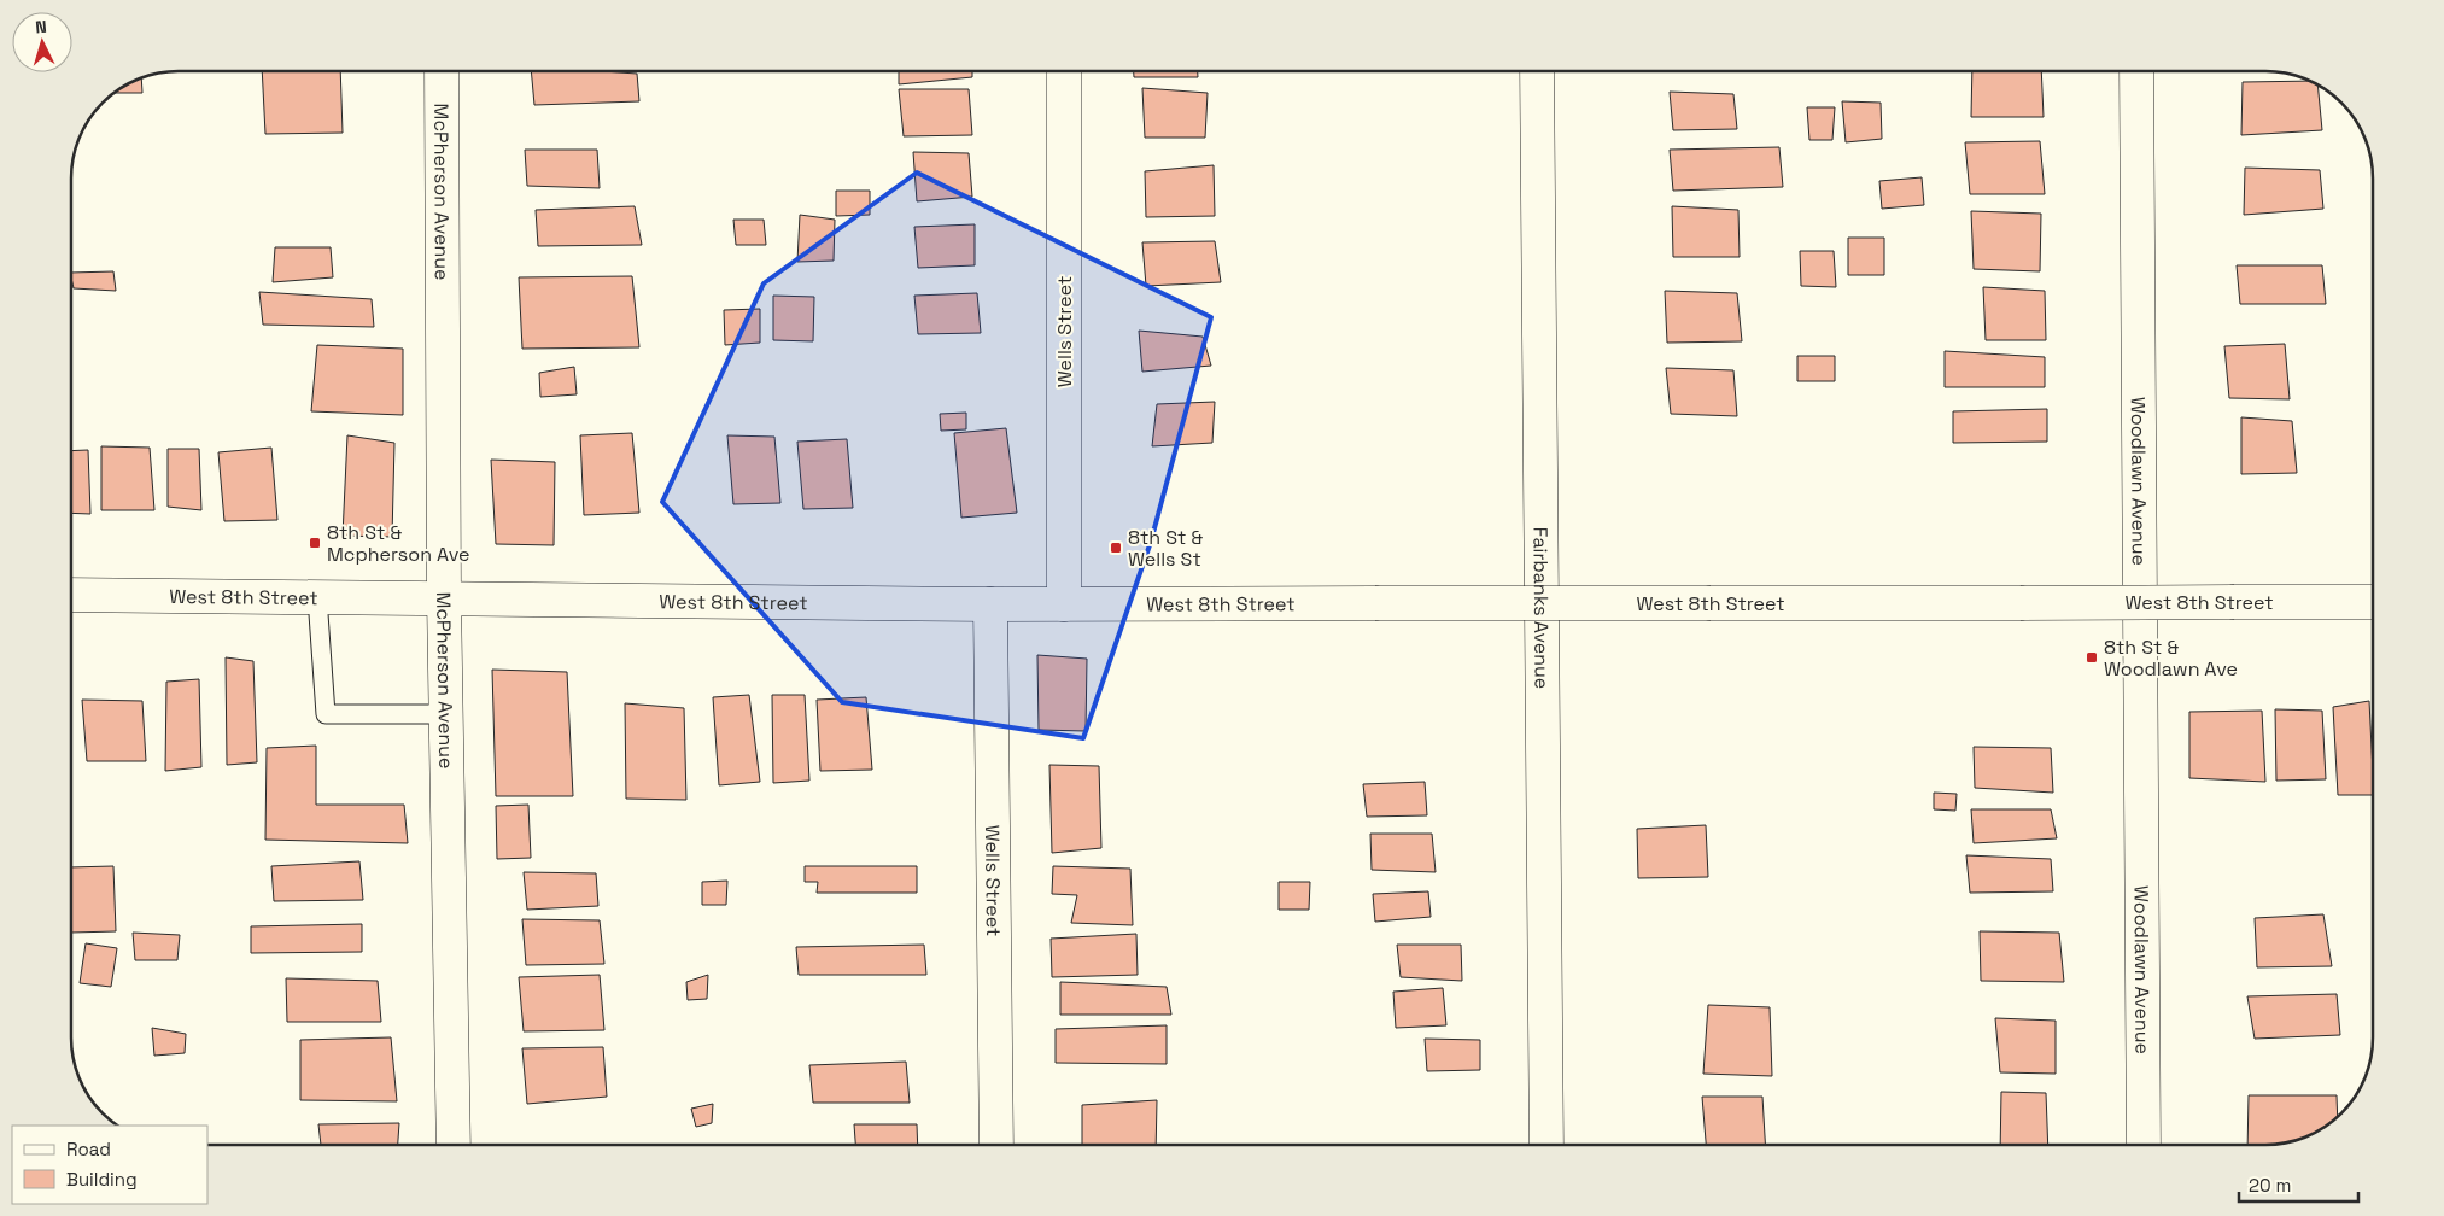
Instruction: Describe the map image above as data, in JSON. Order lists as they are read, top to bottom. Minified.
{"streets":{"street":["McPherson Avenue","Wells Street","Woodlawn Avenue","West 8th Street","Fairbanks Avenue"]},"crossings":[["McPherson Avenue","West 8th Street"],["Wells Street","West 8th Street"]],"places":{"transit":["8th St & Mcpherson Ave","8th St & Wells St","8th St & Woodlawn Ave"]},"legend":["Road","Building"],"scale_bar":"20 m","north":"top"}
